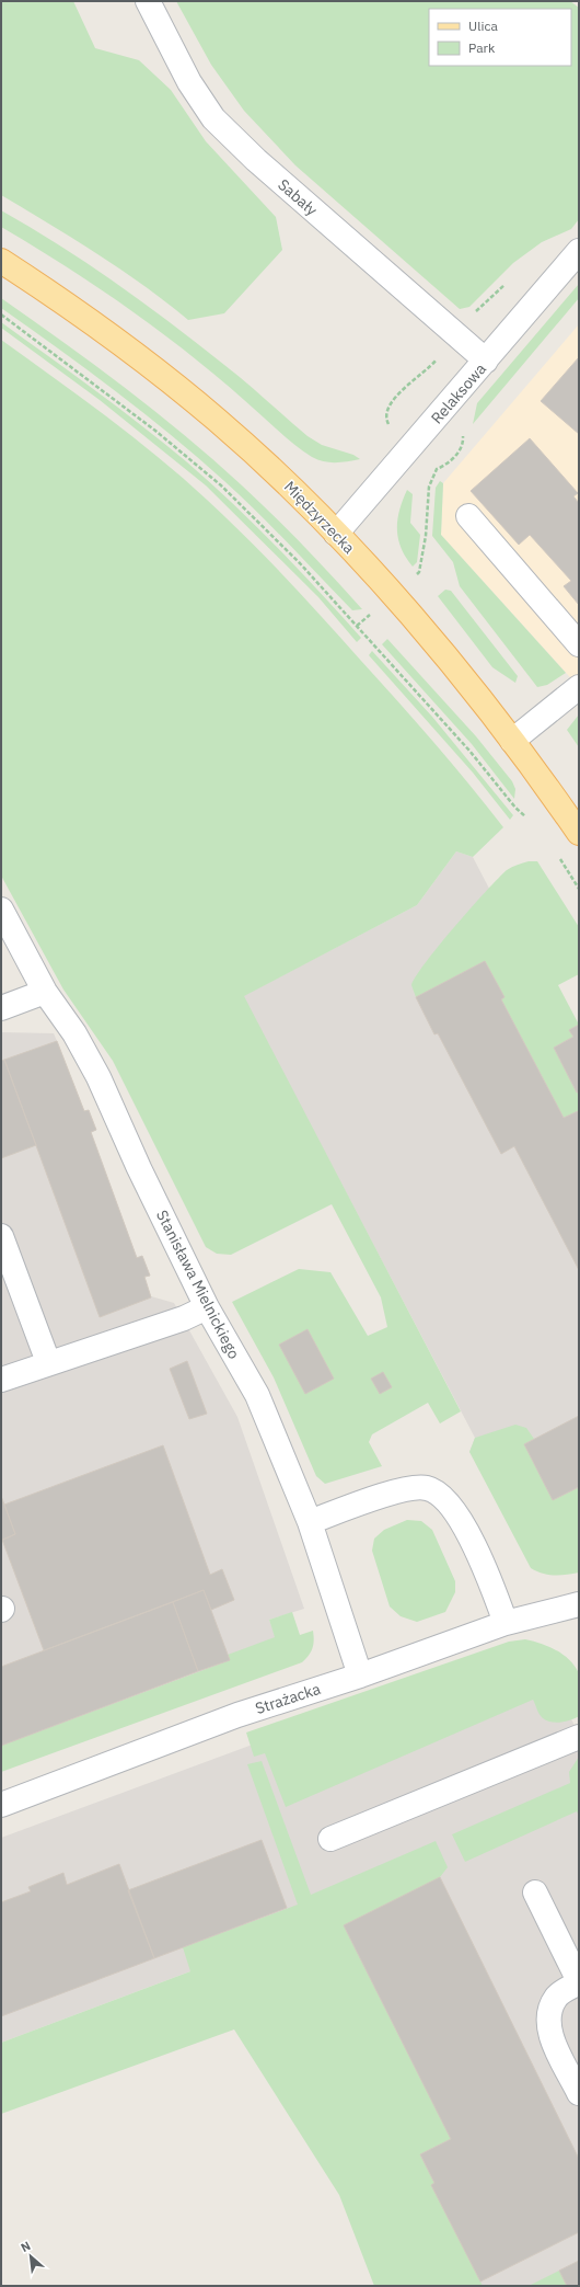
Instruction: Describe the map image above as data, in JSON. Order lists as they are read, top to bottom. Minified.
{"streets":{"main road":["Międzyrzecka"],"street":["Sabały","Relaksowa","Stanisława Mielnickiego","Strażacka"]},"crossings":[["Sabały","Relaksowa"],["Relaksowa","Międzyrzecka"],["Stanisława Mielnickiego","Strażacka"]],"legend":["Ulica","Park"],"north":"top left"}
